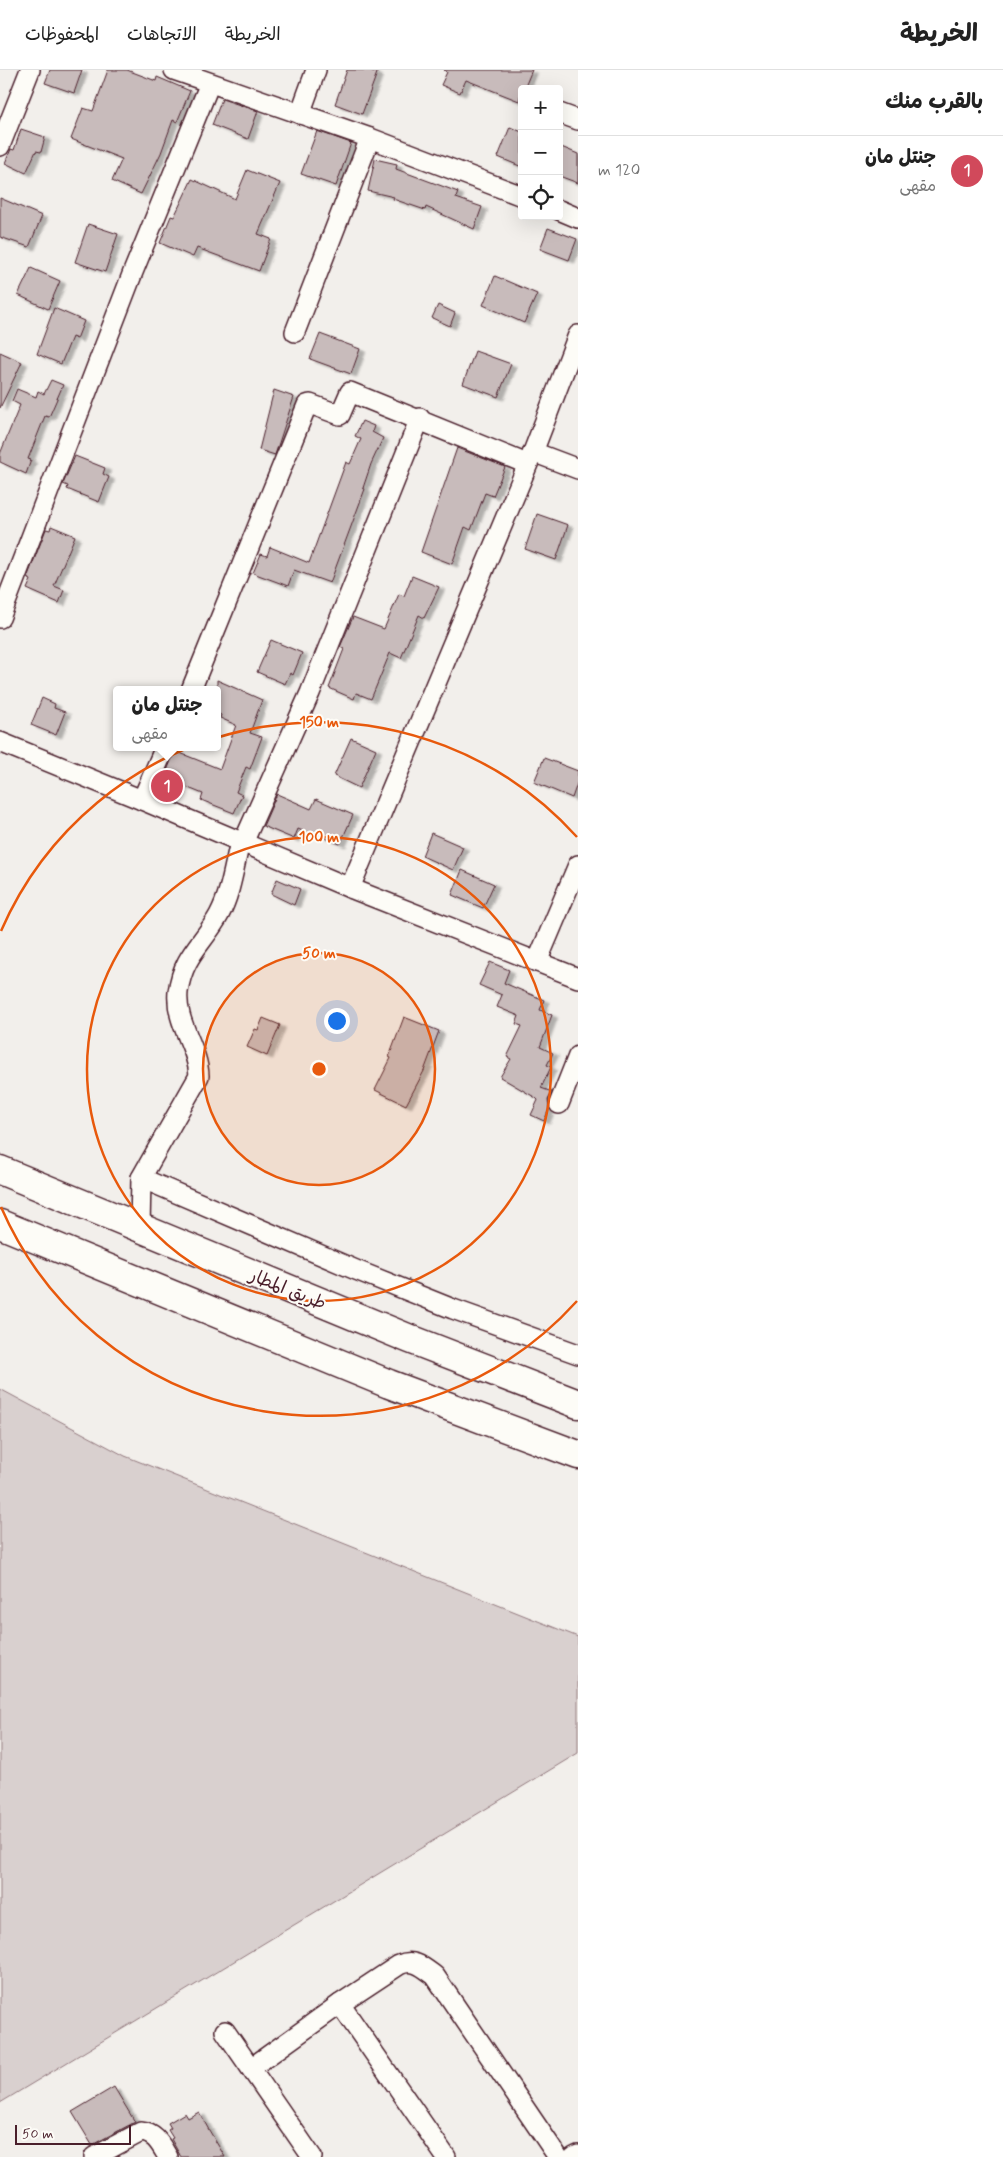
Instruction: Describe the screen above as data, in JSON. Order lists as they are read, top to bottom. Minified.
{"streets":{"highway":["طريق المطار"]},"scale_bar":"50 m","page":{"header":"الخريطة","nav":["الخريطة","الاتجاهات","المحفوظات"],"heading":"بالقرب منك","map_buttons":["+","−"],"list":[{"mark":"1","name":"جنتل مان","note":"مقهى","value":"120 m"}],"popup":["جنتل مان","مقهى"],"pins":"1","scale":"50 m"},"rings":["150 m","100 m","50 m"]}
